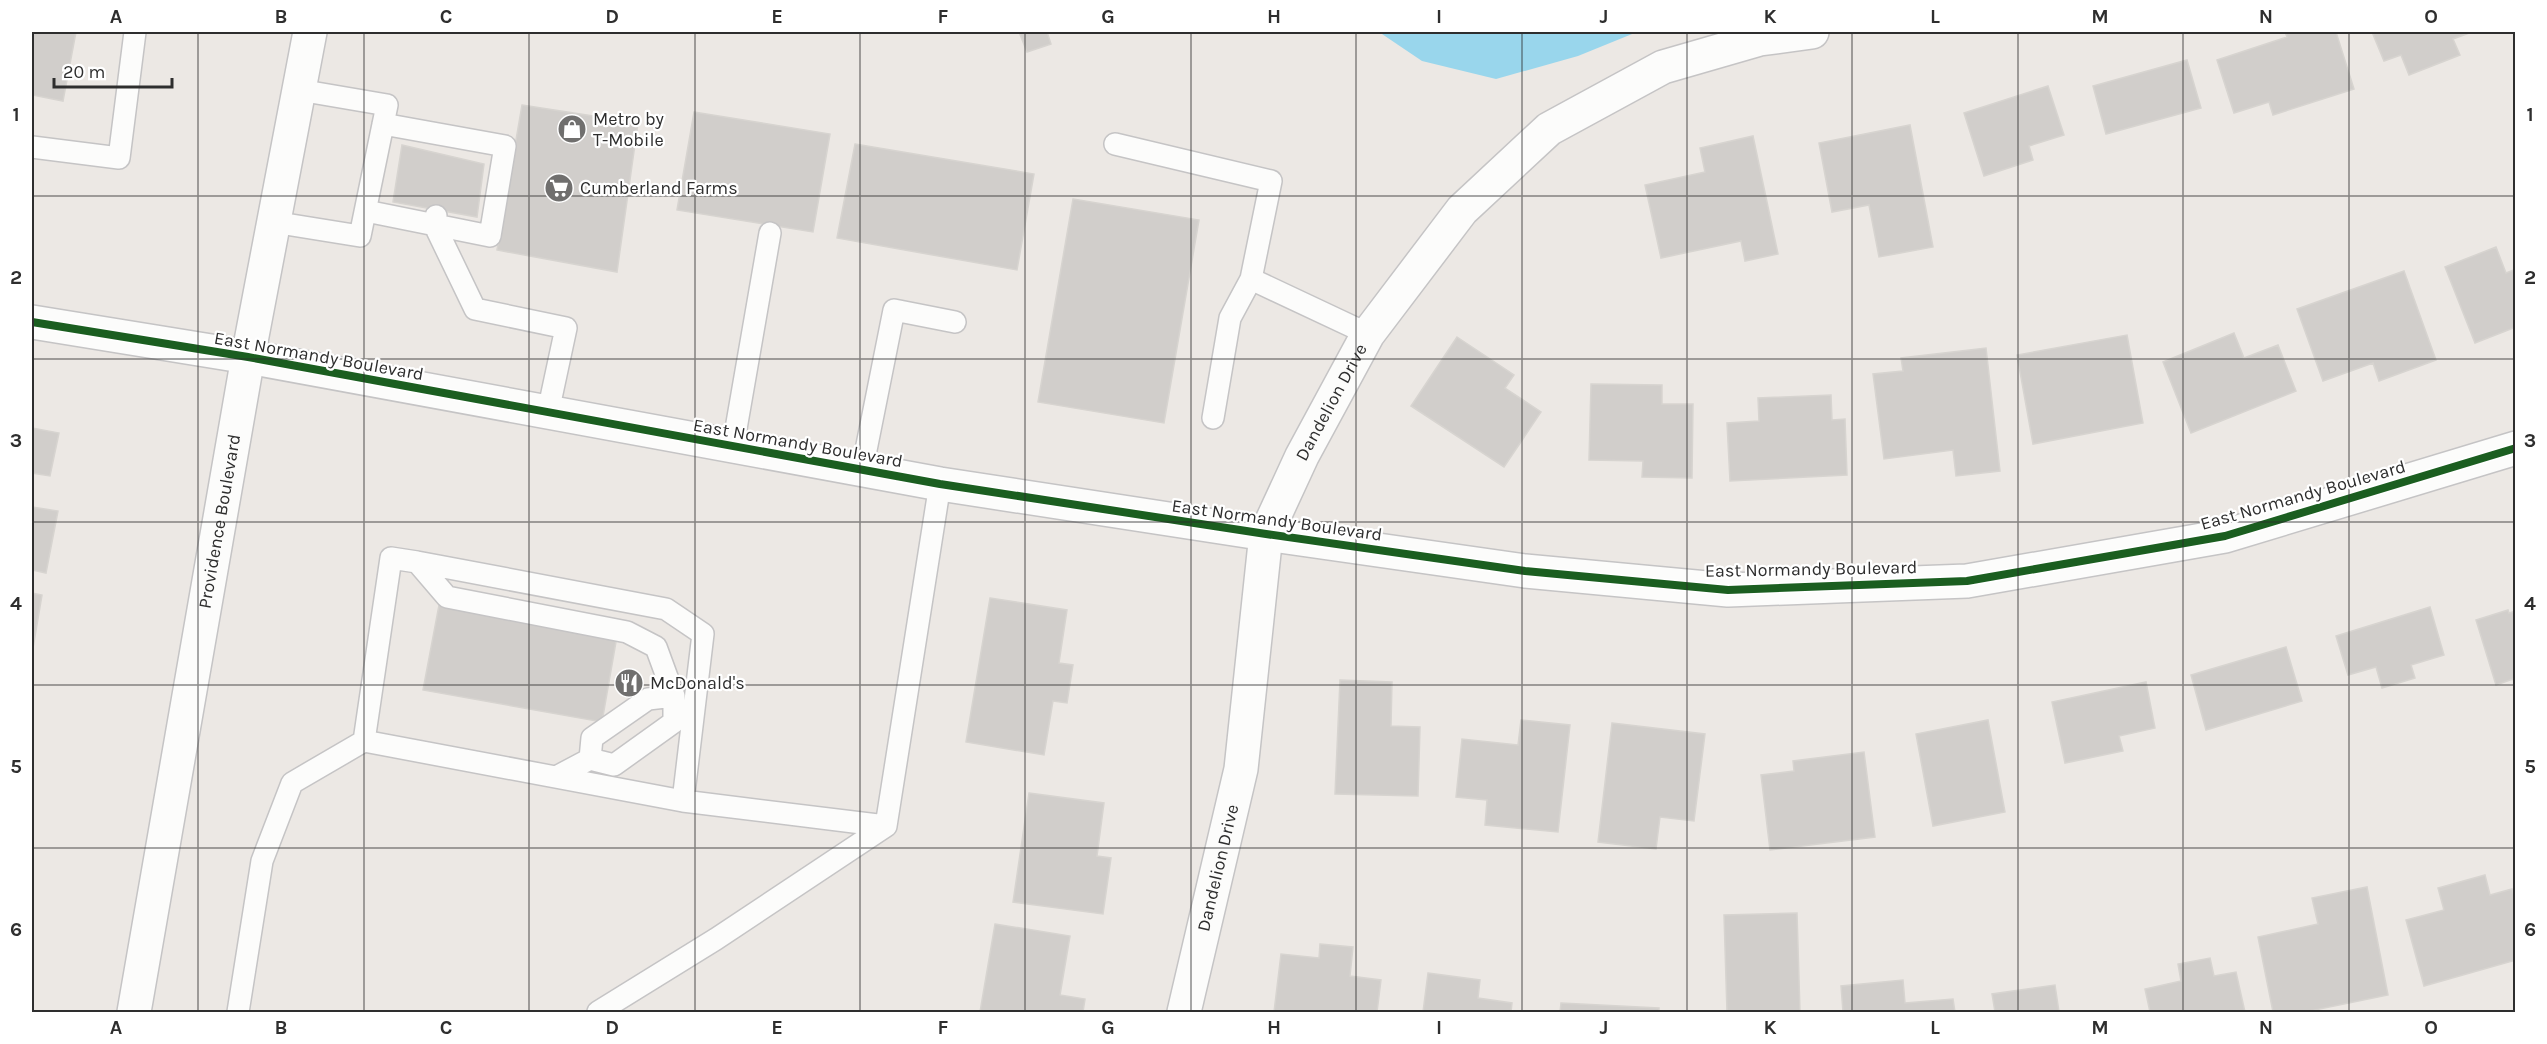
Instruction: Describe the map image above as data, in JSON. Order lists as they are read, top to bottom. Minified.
{"streets":{"street":["East Normandy Boulevard","Dandelion Drive","Providence Boulevard"]},"crossings":[["East Normandy Boulevard","Dandelion Drive"],["East Normandy Boulevard","Providence Boulevard"]],"places":{"shop":["Metro by T-Mobile"],"supermarket":["Cumberland Farms"],"restaurant":["McDonald's"]},"scale_bar":"20 m","grid":{"columns":["A","B","C","D","E","F","G","H","I","J","K","L","M","N","O"],"rows":["1","2","3","4","5","6"]}}
